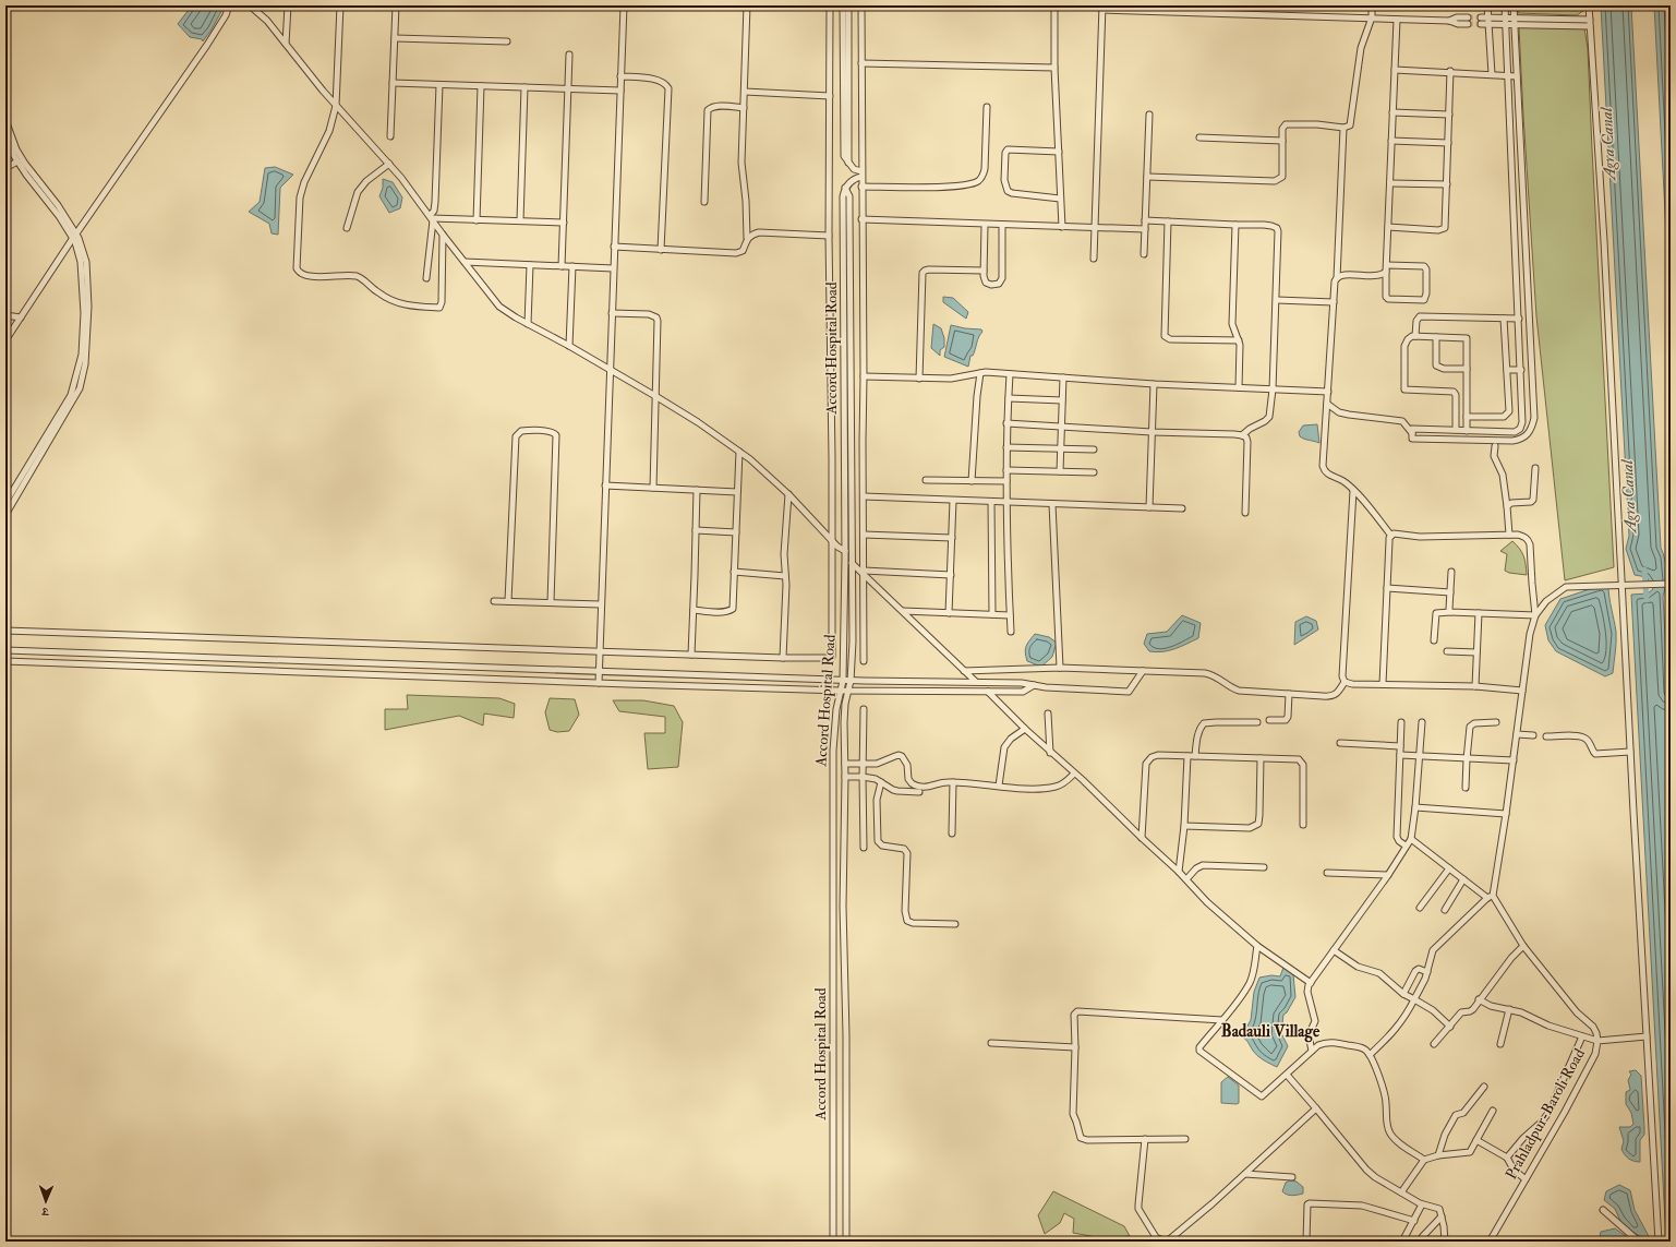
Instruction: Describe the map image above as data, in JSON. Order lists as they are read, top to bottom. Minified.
{"streets":{"street":["Accord Hospital Road","Prahladpur-Baroli Road"]},"districts":["Badauli Village"],"water":["Agra Canal"],"north":"bottom"}
